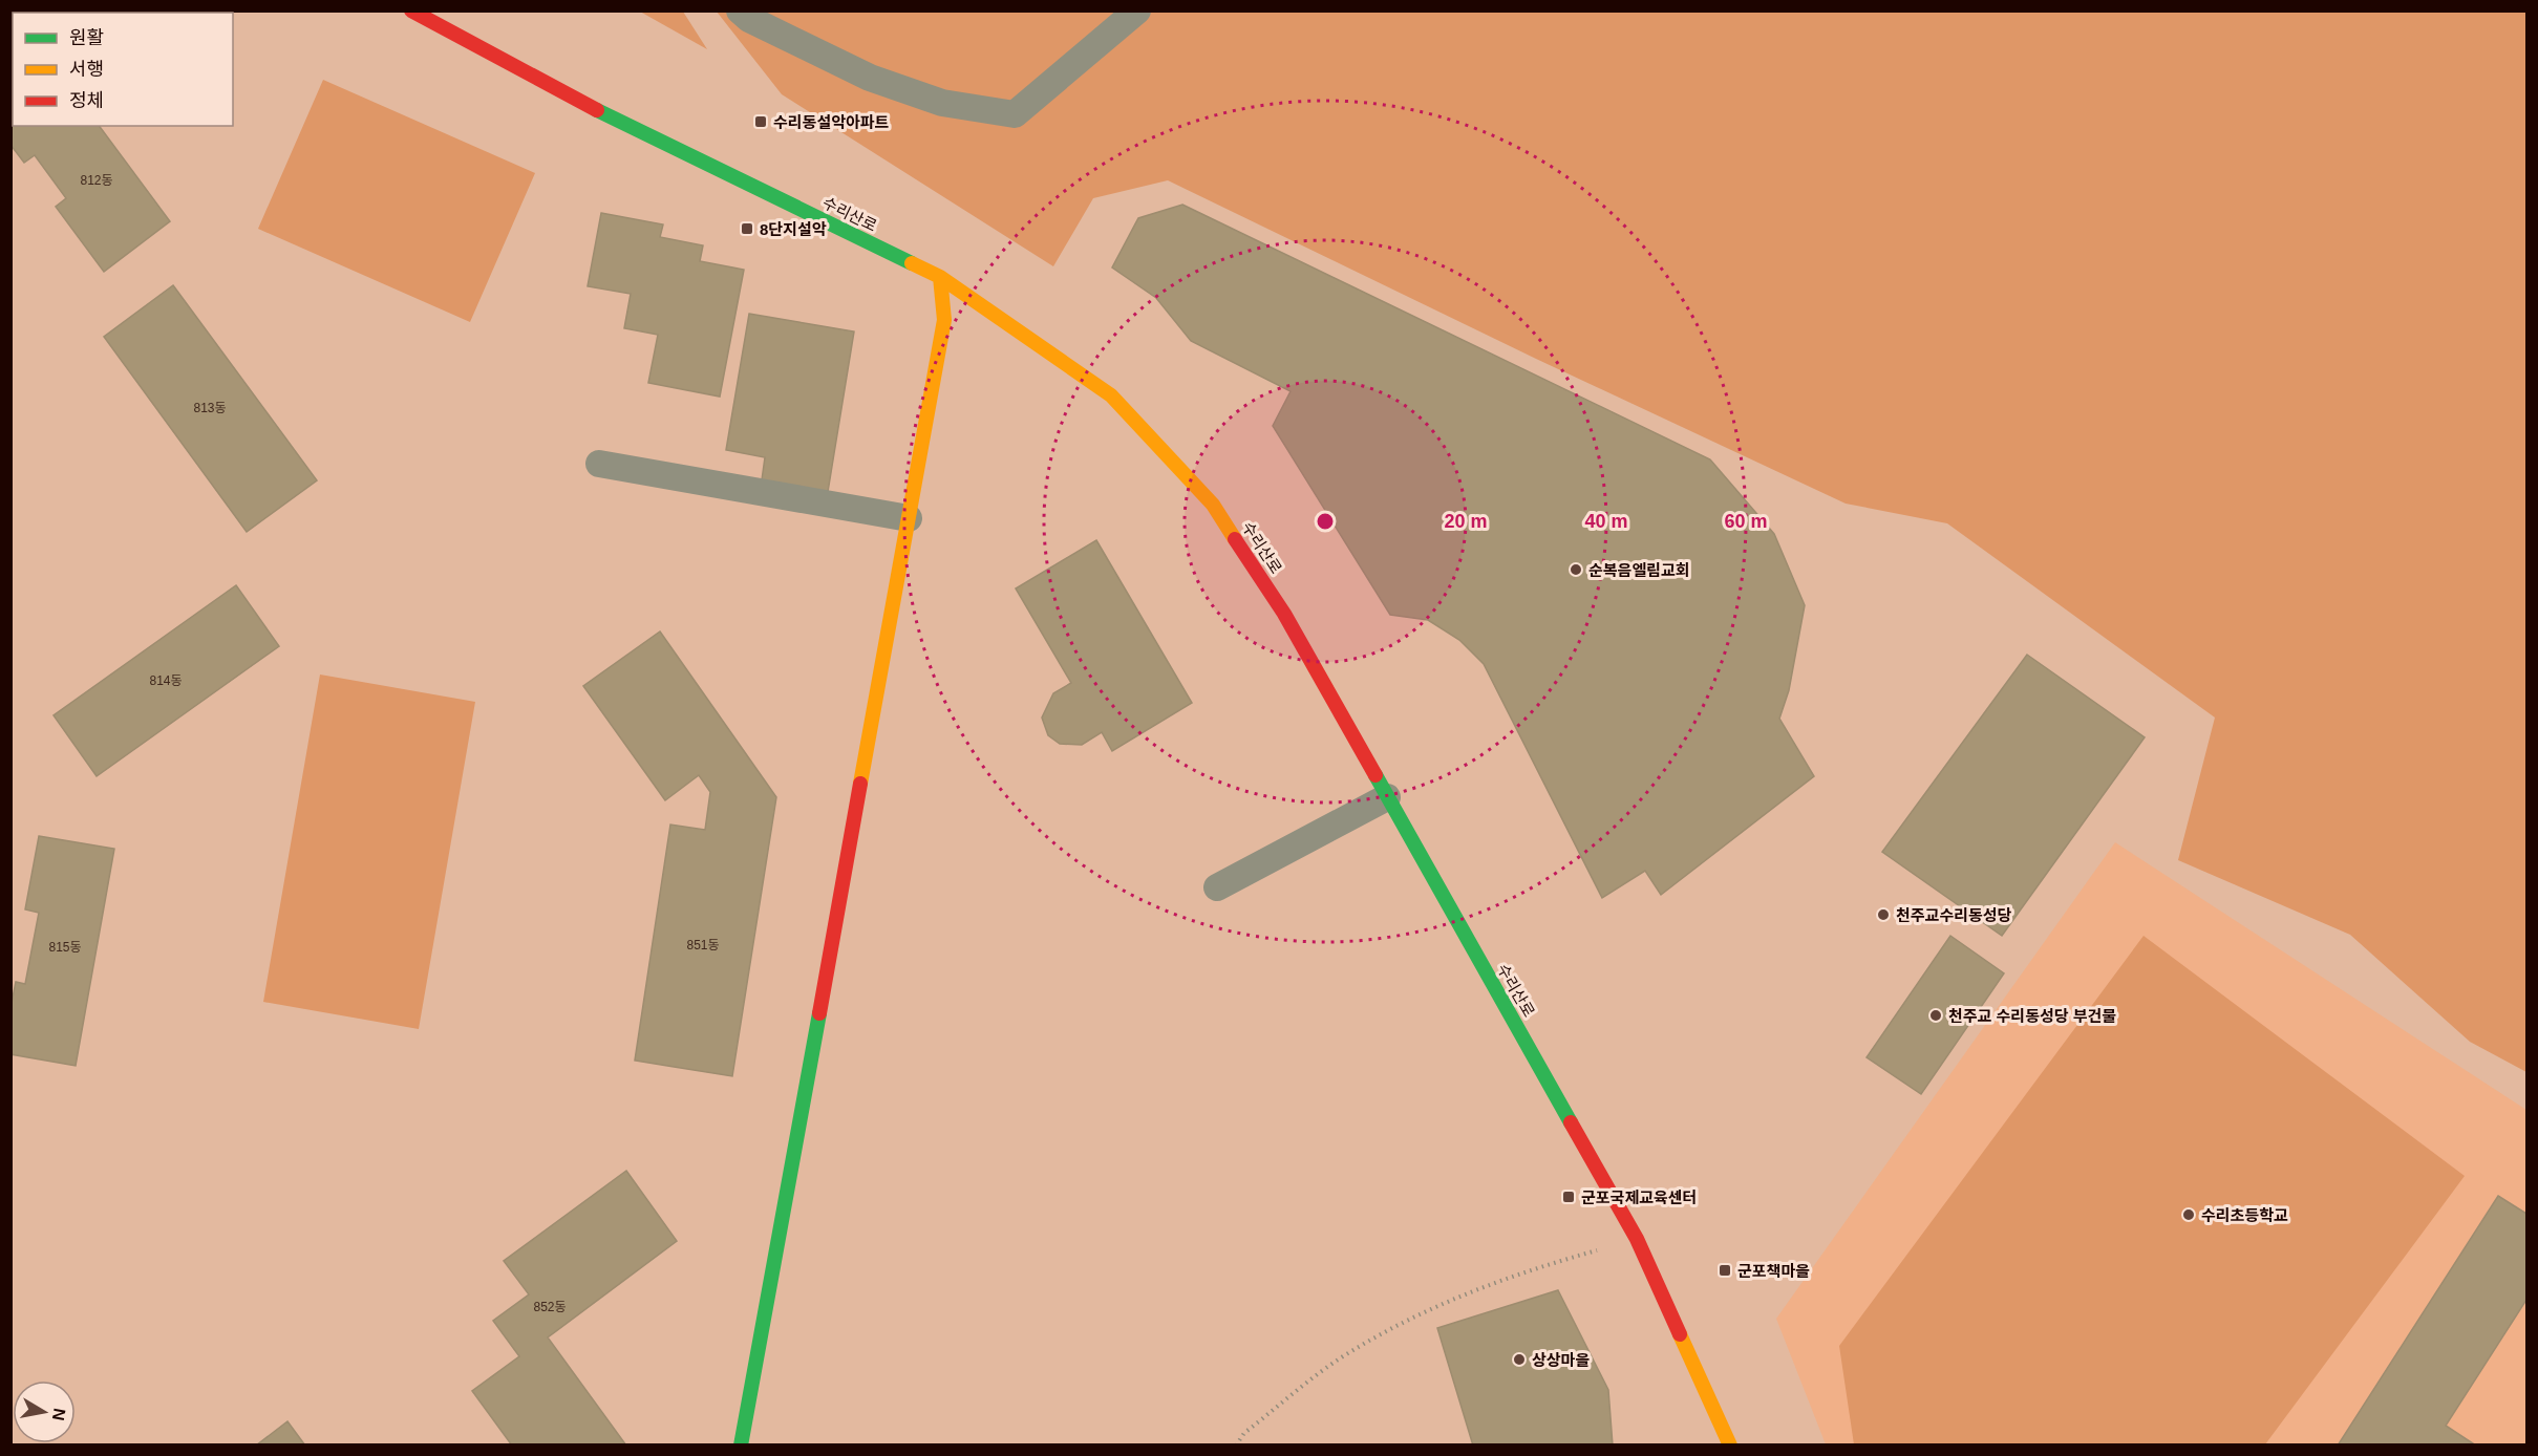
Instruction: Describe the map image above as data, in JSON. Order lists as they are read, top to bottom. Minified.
{"streets":{"street":["수리산로"]},"places":{"transit":["수리동설악아파트","8단지설악","군포국제교육센터","군포책마을"],"other":["순복음엘림교회","천주교수리동성당","천주교 수리동성당 부건물","수리초등학교","상상마을"]},"house_numbers":["812동","813동","814동","851동","815동","852동"],"legend":["원활","서행","정체"],"north":"right","rings":["20 m","40 m","60 m"]}
